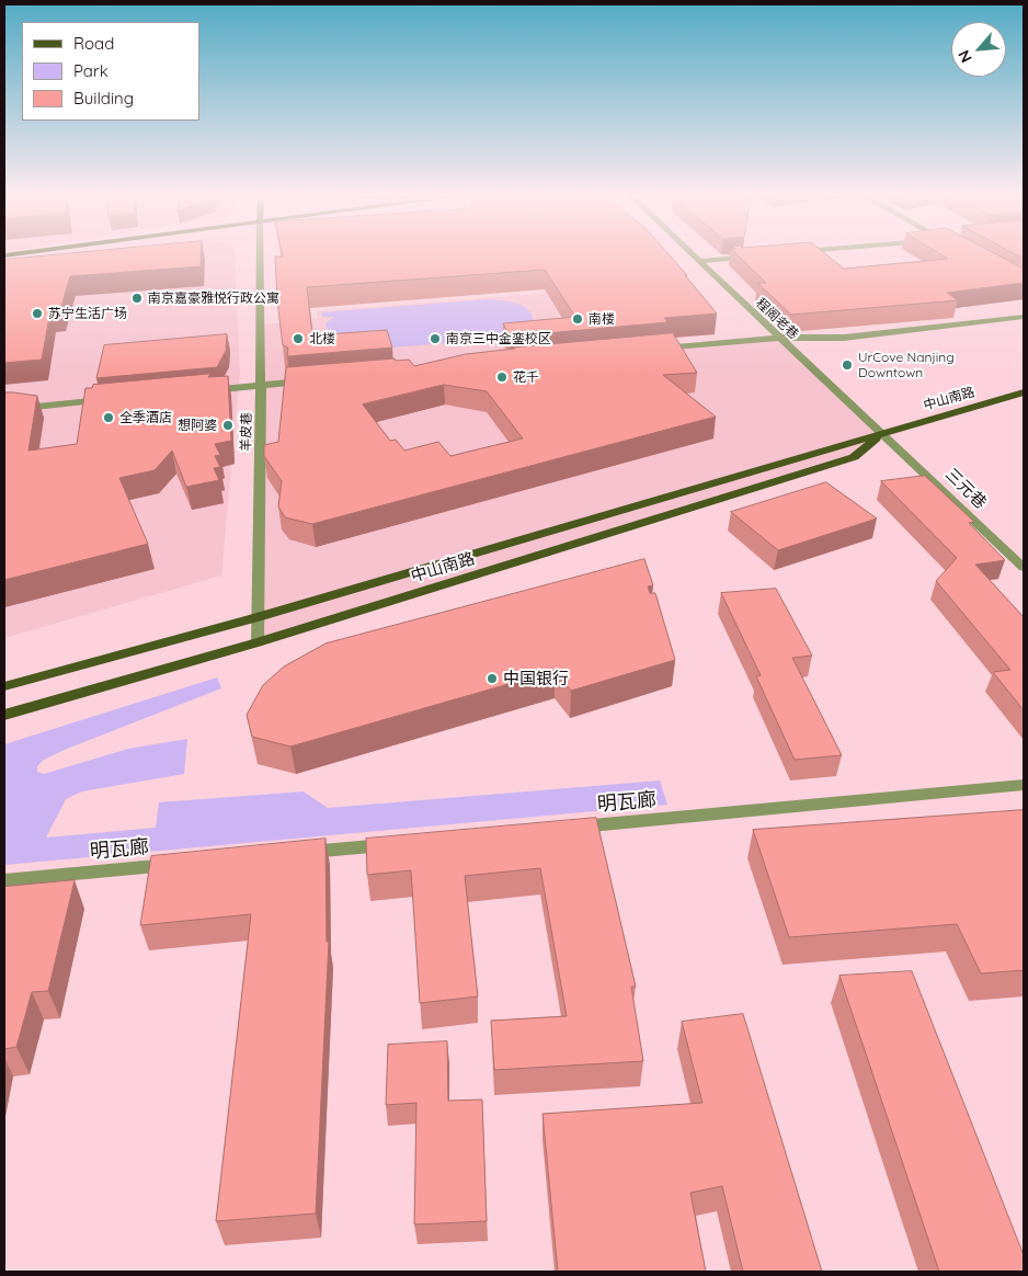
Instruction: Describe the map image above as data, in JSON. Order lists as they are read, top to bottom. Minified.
{"streets":{"main road":["中山南路"],"street":["程阁老巷","羊皮巷","三元巷","明瓦廊"]},"crossings":[["程阁老巷","中山南路"],["程阁老巷","三元巷"],["中山南路","羊皮巷"],["中山南路","三元巷"]],"places":["南京嘉豪雅悦行政公寓","苏宁生活广场","南楼","北楼","南京三中金銮校区","UrCove Nanjing Downtown","花千","全季酒店","想阿婆","中国银行"],"legend":["Road","Park","Building"],"north":"bottom left"}
